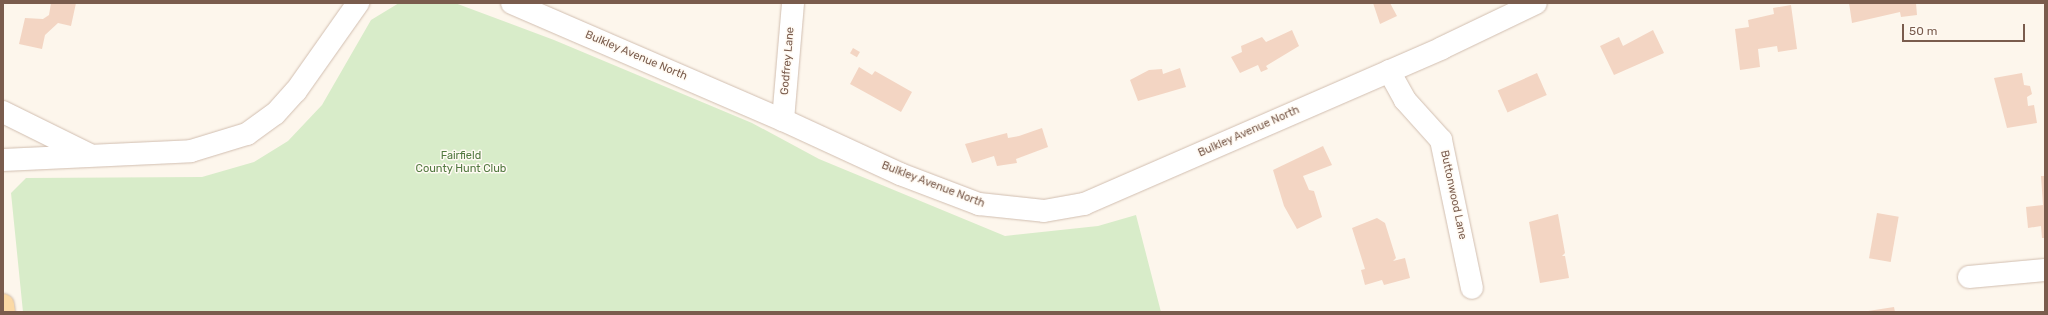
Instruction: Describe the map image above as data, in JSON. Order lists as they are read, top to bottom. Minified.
{"streets":{"street":["Bulkley Avenue North","Godfrey Lane","Buttonwood Lane"]},"crossings":[["Bulkley Avenue North","Godfrey Lane"],["Bulkley Avenue North","Buttonwood Lane"]],"parks":["Fairfield County Hunt Club"],"scale_bar":"50 m"}
